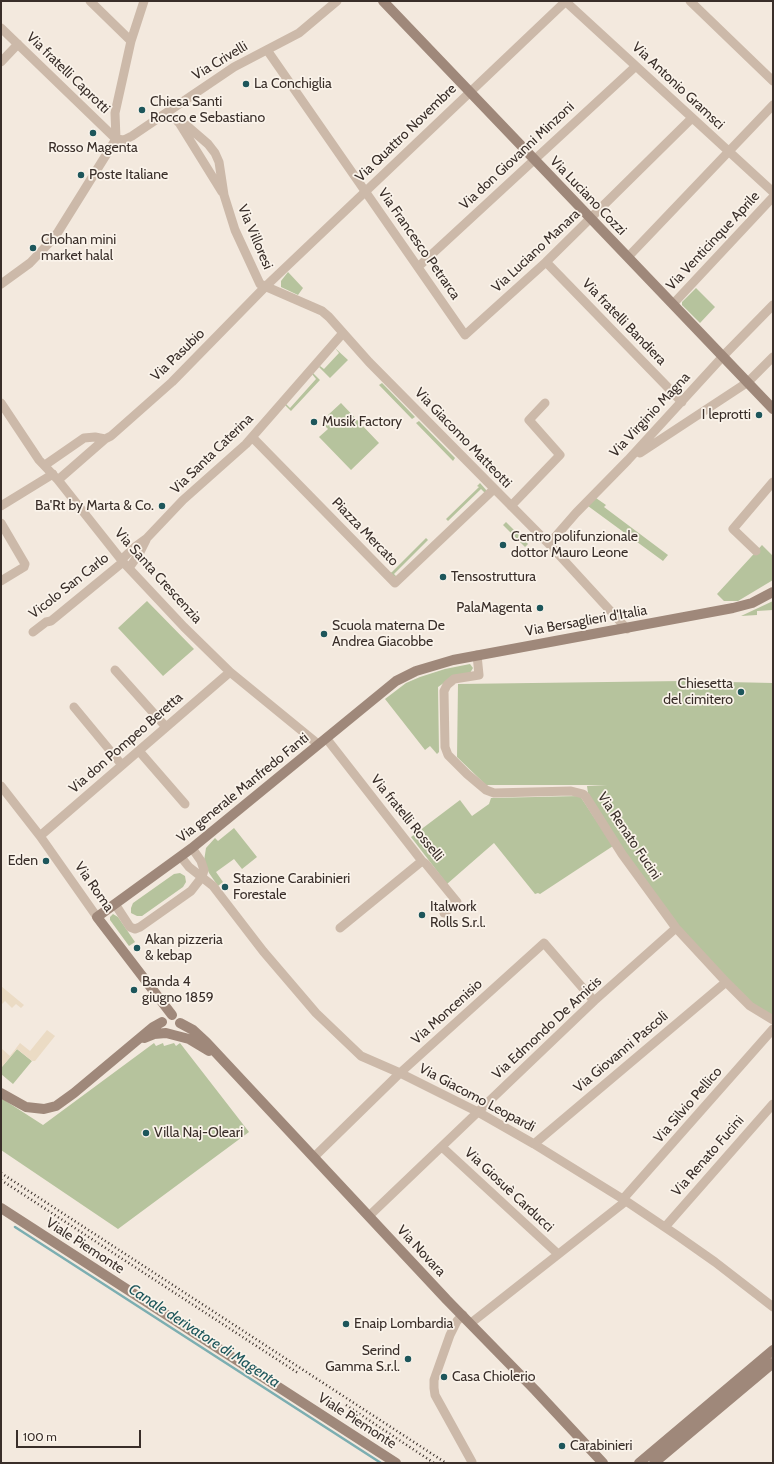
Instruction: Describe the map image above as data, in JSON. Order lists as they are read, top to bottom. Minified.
{"streets":{"street":["Via Crivelli","Via fratelli Caprotti","Via Antonio Gramsci","Via Quattro Novembre","Via don Giovanni Minzoni","Via Luciano Cozzi","Via Villoresi","Via Venticinque Aprile","Via Francesco Petrarca","Via Luciano Manara","Via fratelli Bandiera","Via Pasubio","Via Virginio Magna","Via Giacomo Matteotti","Via Santa Caterina","Piazza Mercato","Via Santa Crescenzia","Vicolo San Carlo","Via Bersaglieri d'Italia","Via don Pompeo Beretta","Via generale Manfredo Fanti","Via fratelli Rosselli","Via Renato Fucini","Via Roma","Via Moncenisio","Via Edmondo De Amicis","Via Giovanni Pascoli","Via Giacomo Leopardi","Via Silvio Pellico","Via Giosuè Carducci","Viale Piemonte","Via Novara"]},"crossings":[["Via Crivelli","Via fratelli Caprotti"],["Via Crivelli","Via Villoresi"],["Via Crivelli","Via Francesco Petrarca"],["Via Antonio Gramsci","Via Quattro Novembre"],["Via Antonio Gramsci","Via don Giovanni Minzoni"],["Via Antonio Gramsci","Via Luciano Manara"],["Via Quattro Novembre","Via Luciano Cozzi"],["Via Quattro Novembre","Via Villoresi"],["Via Quattro Novembre","Via Francesco Petrarca"],["Via Quattro Novembre","Via Pasubio"],["Via Quattro Novembre","Via Giacomo Matteotti"],["Via don Giovanni Minzoni","Via Luciano Cozzi"],["Via don Giovanni Minzoni","Via Francesco Petrarca"],["Via Luciano Cozzi","Via Venticinque Aprile"],["Via Luciano Cozzi","Via Luciano Manara"],["Via Luciano Cozzi","Via Virginio Magna"],["Via Villoresi","Via Pasubio"],["Via Villoresi","Via Giacomo Matteotti"],["Via Francesco Petrarca","Via Luciano Manara"],["Via Luciano Manara","Via fratelli Bandiera"],["Via fratelli Bandiera","Via Virginio Magna"],["Via Pasubio","Via Giacomo Matteotti"],["Via Pasubio","Via Santa Crescenzia"],["Via Virginio Magna","Via Giacomo Matteotti"],["Via Giacomo Matteotti","Via Santa Caterina"],["Via Giacomo Matteotti","Piazza Mercato"],["Via Giacomo Matteotti","Via Bersaglieri d'Italia"],["Via Santa Caterina","Piazza Mercato"],["Via Santa Caterina","Via Santa Crescenzia"],["Via Santa Caterina","Vicolo San Carlo"],["Via Santa Crescenzia","Vicolo San Carlo"],["Via Santa Crescenzia","Via don Pompeo Beretta"],["Via Santa Crescenzia","Via generale Manfredo Fanti"],["Via Santa Crescenzia","Via fratelli Rosselli"],["Via Bersaglieri d'Italia","Via generale Manfredo Fanti"],["Via Bersaglieri d'Italia","Via Renato Fucini"],["Via don Pompeo Beretta","Via Roma"],["Via generale Manfredo Fanti","Via fratelli Rosselli"],["Via generale Manfredo Fanti","Via Roma"],["Via generale Manfredo Fanti","Via Giacomo Leopardi"],["Via Renato Fucini","Via Edmondo De Amicis"],["Via Renato Fucini","Via Giovanni Pascoli"],["Via Renato Fucini","Via Giacomo Leopardi"],["Via Roma","Via Novara"],["Via Moncenisio","Via Edmondo De Amicis"],["Via Moncenisio","Via Giacomo Leopardi"],["Via Moncenisio","Via Novara"],["Via Edmondo De Amicis","Via Giacomo Leopardi"],["Via Edmondo De Amicis","Via Giosuè Carducci"],["Via Edmondo De Amicis","Via Novara"],["Via Giovanni Pascoli","Via Giacomo Leopardi"],["Via Giacomo Leopardi","Via Silvio Pellico"],["Via Silvio Pellico","Via Giosuè Carducci"],["Via Silvio Pellico","Via Novara"]],"water":["Canale derivatore di Magenta"],"places":["La Conchiglia","Chiesa Santi Rocco e Sebastiano","Rosso Magenta","Poste Italiane","Chohan mini market halal","I leprotti","Musik Factory","Ba'Rt by Marta & Co.","Centro polifunzionale dottor Mauro Leone","Tensostruttura","PalaMagenta","Scuola materna De Andrea Giacobbe","Chiesetta del cimitero","Eden","Stazione Carabinieri Forestale","Italwork Rolls S.r.l.","Akan pizzeria & kebap","Banda 4 giugno 1859","Villa Naj-Oleari","Enaip Lombardia","Serind Gamma S.r.l.","Casa Chiolerio","Carabinieri"],"scale_bar":"100 m"}
